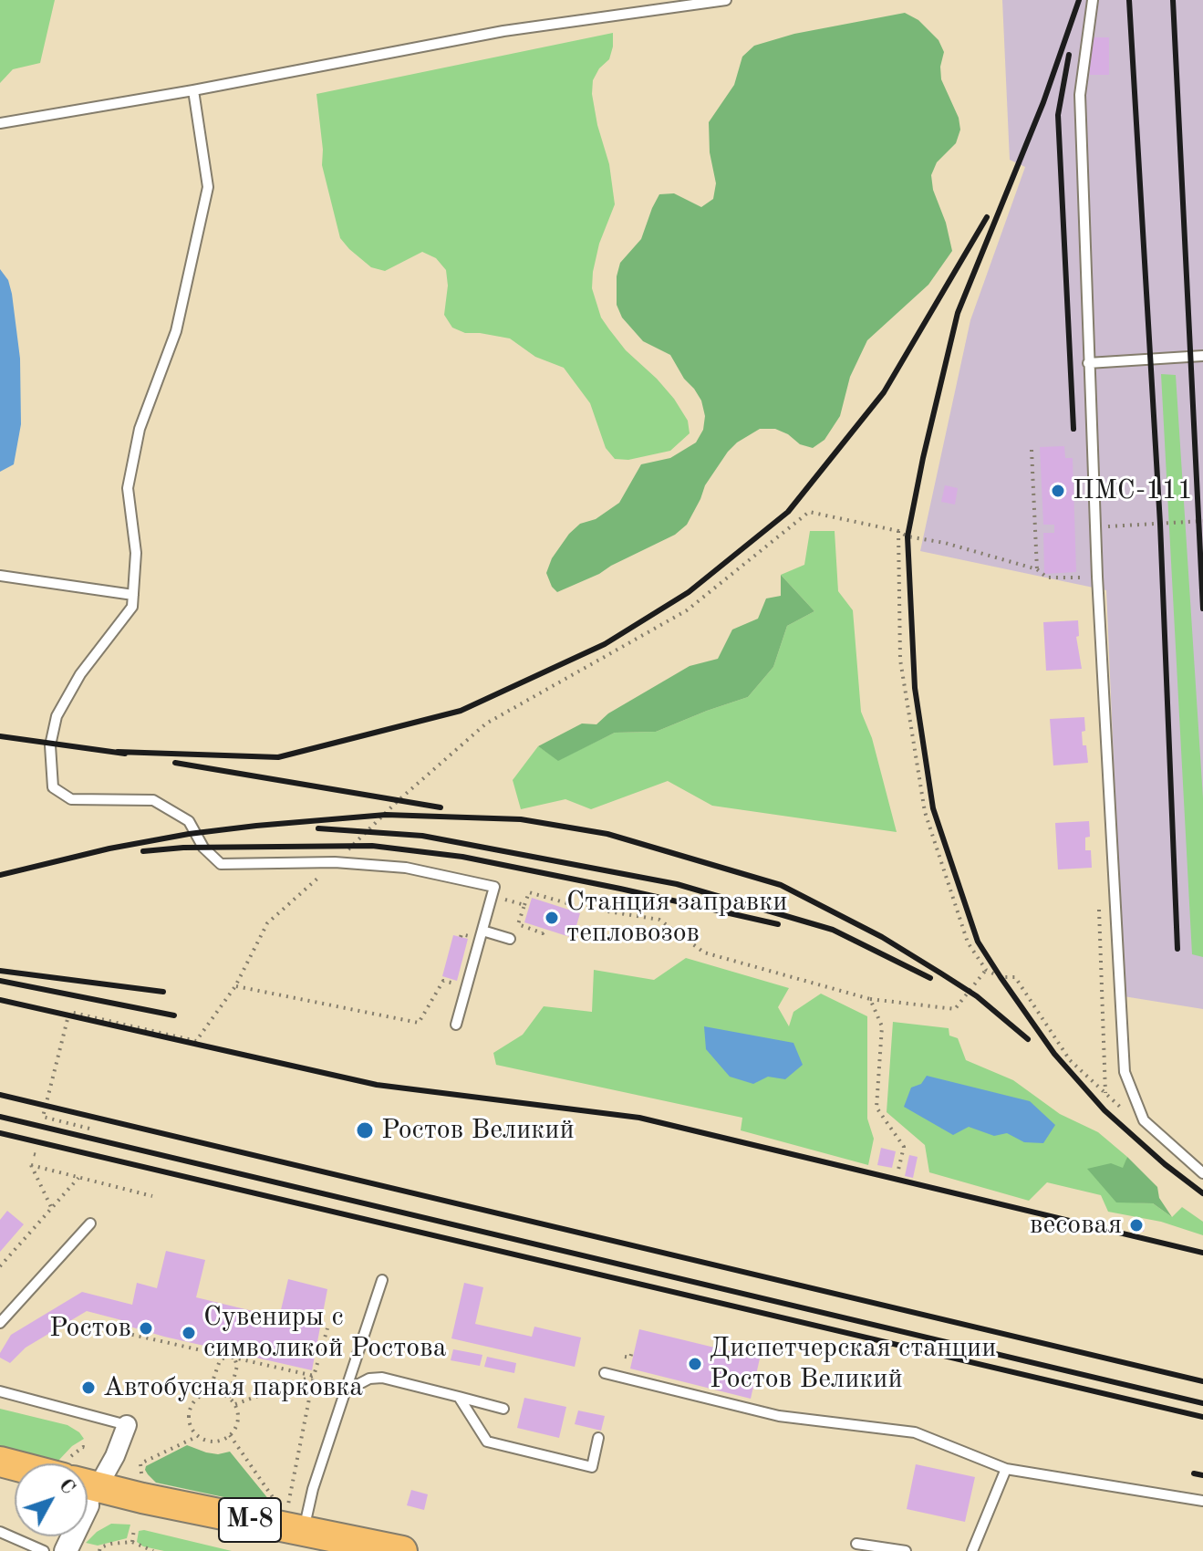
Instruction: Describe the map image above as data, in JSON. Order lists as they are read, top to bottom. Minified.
{"streets":{"highway":["М-8"]},"places":["ПМС-111","Станция заправки тепловозов","Ростов Великий","весовая","Ростов","Сувениры с символикой Ростова","Диспетчерская станции Ростов Великий","Автобусная парковка"],"north":"top right"}
